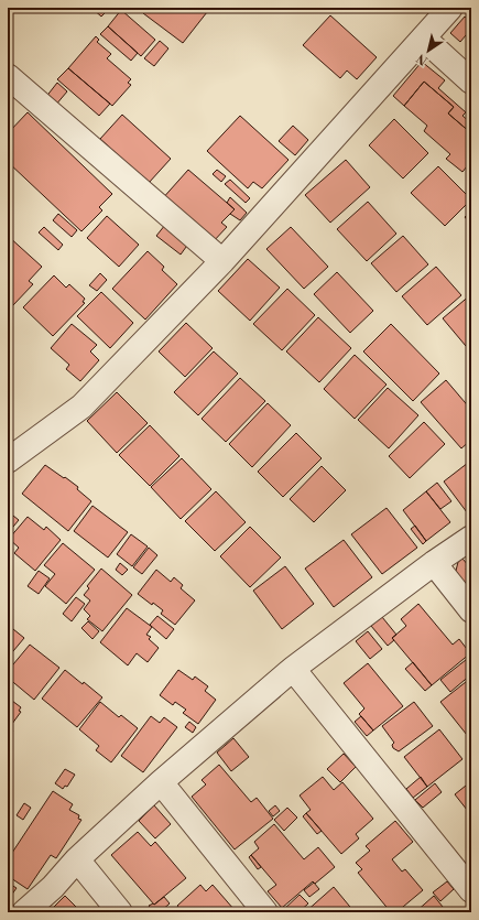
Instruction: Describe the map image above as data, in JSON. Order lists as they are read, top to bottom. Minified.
{"north":"bottom left"}
